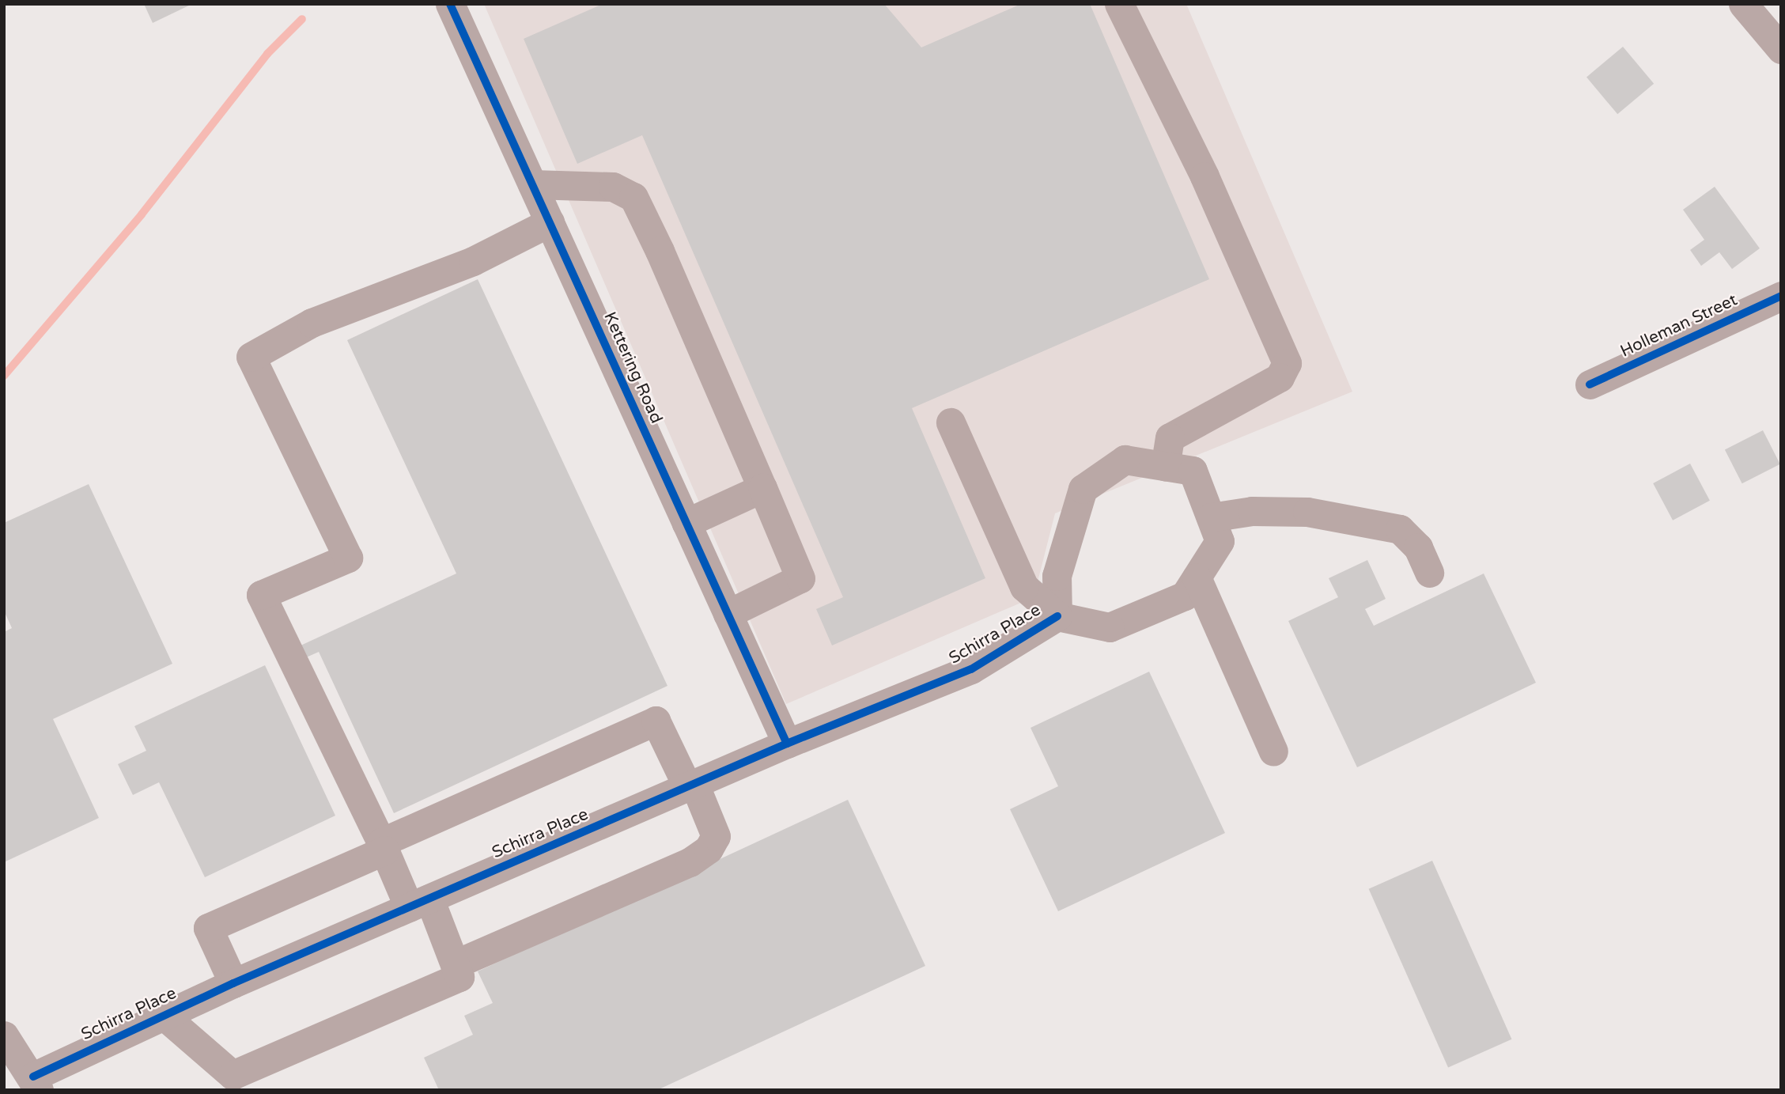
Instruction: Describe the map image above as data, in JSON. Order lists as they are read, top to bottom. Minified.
{"streets":{"street":["Holleman Street","Kettering Road","Schirra Place"]},"crossings":[["Kettering Road","Schirra Place"]]}
